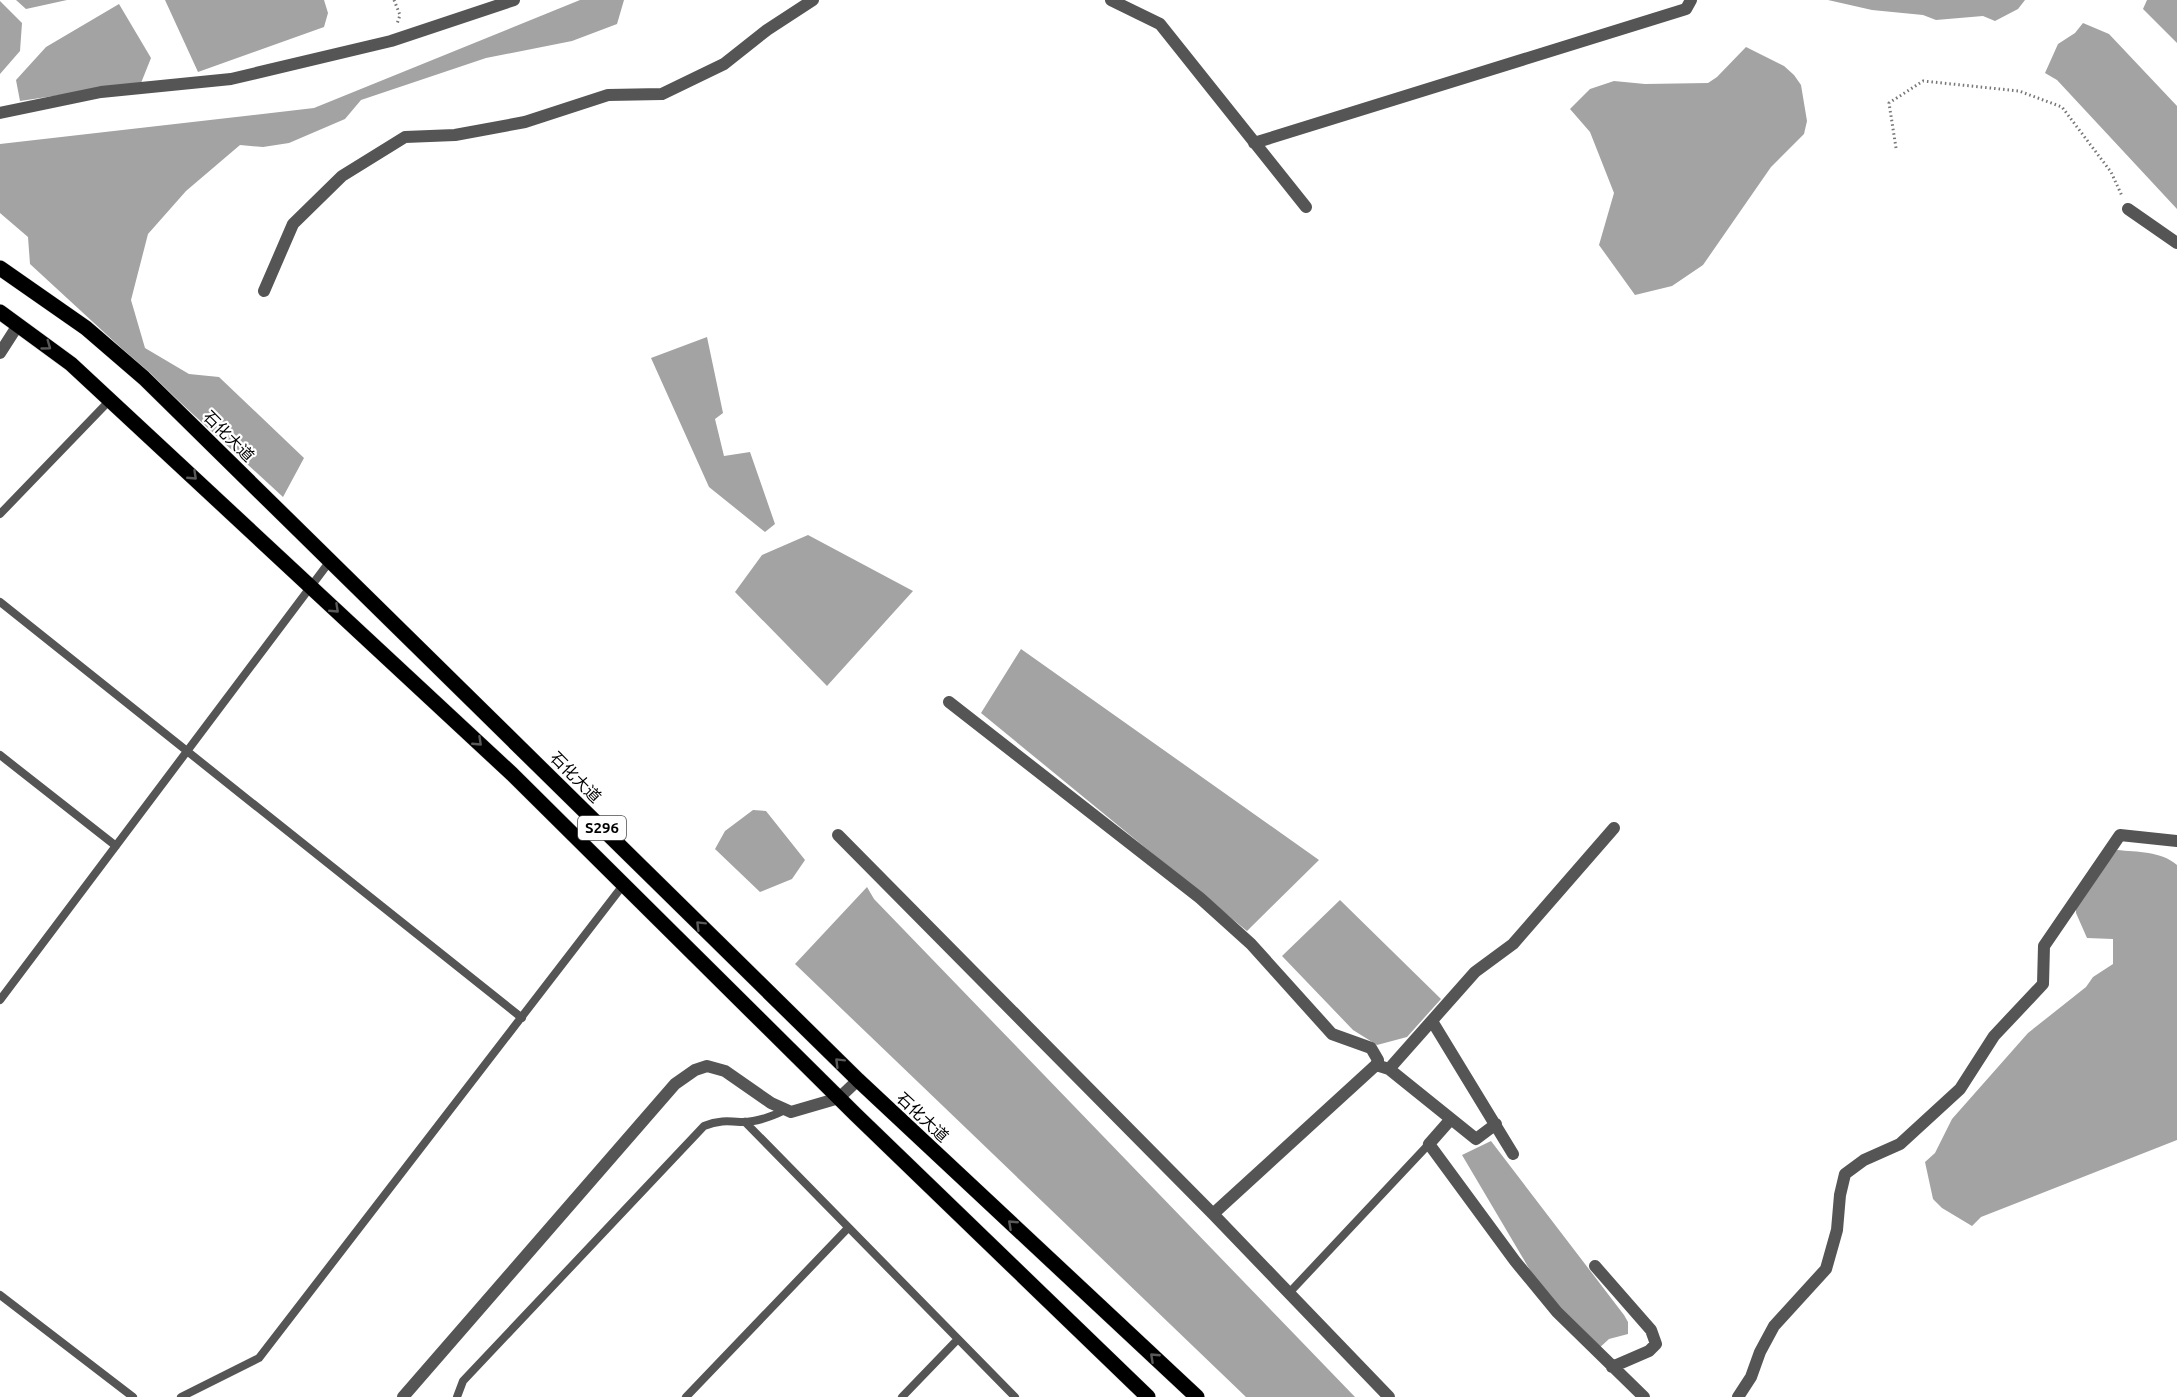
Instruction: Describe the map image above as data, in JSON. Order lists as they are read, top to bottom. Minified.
{"streets":{"main road":["石化大道","S296"]}}
